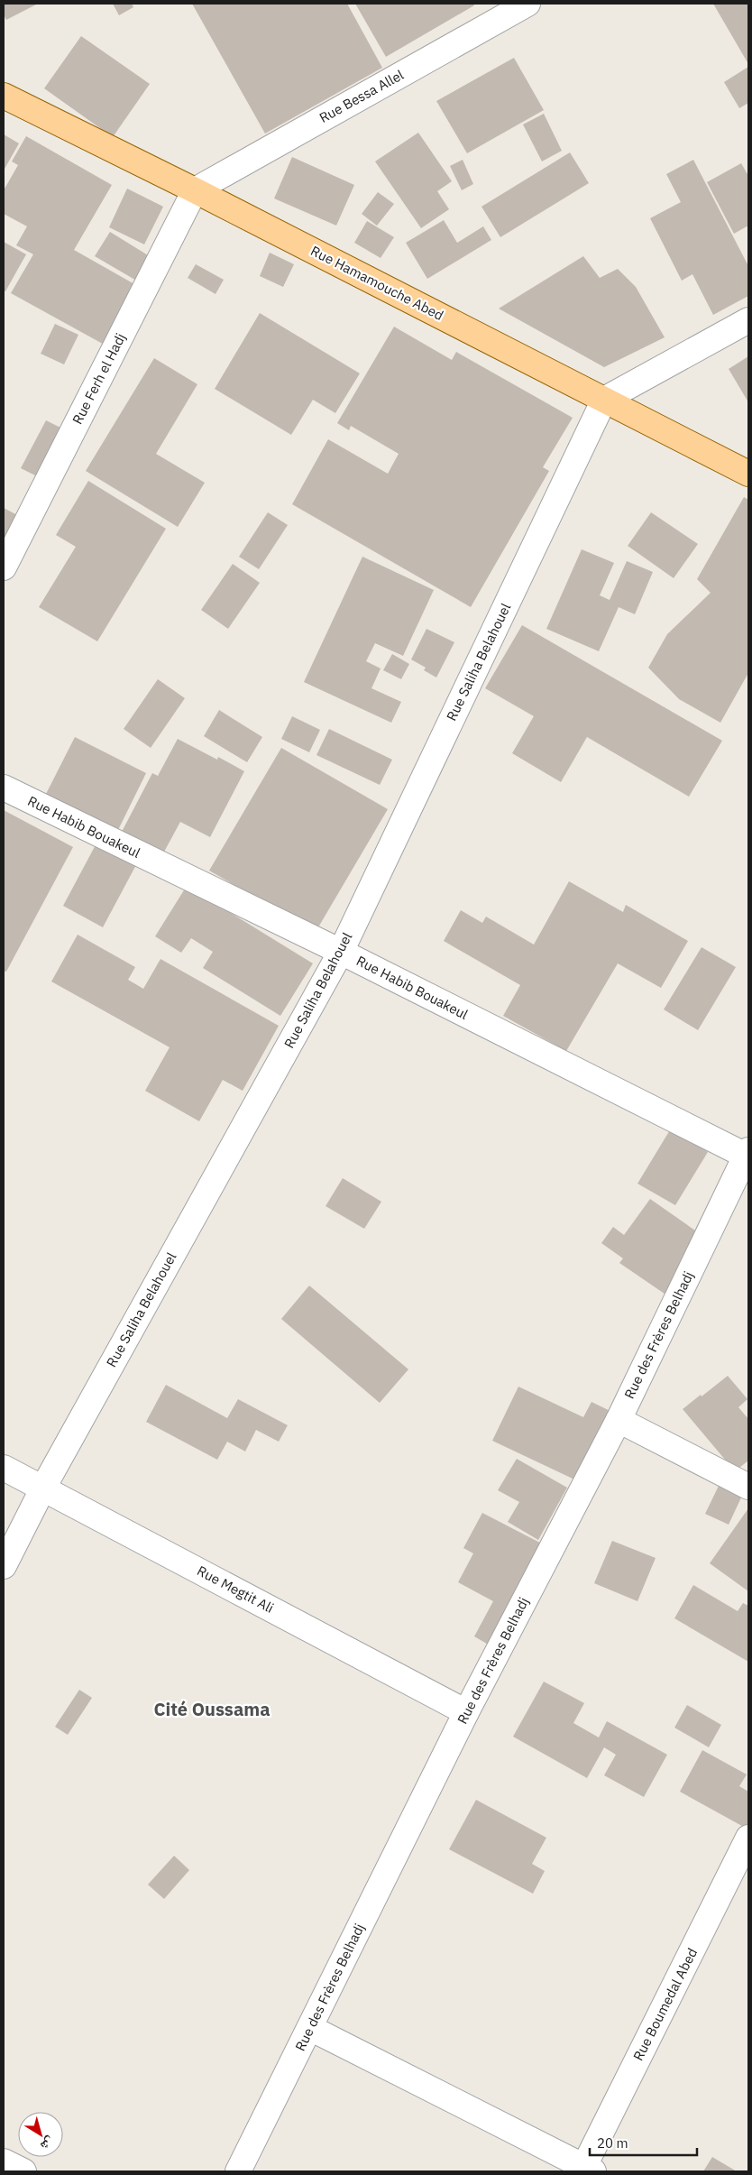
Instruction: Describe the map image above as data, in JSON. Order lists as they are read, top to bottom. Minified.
{"streets":{"main road":["Rue Hamamouche Abed"],"street":["Rue Bessa Allel","Rue Ferh el Hadj","Rue Saliha Belahouel","Rue Habib Bouakeul","Rue des Frères Belhadj","Rue Megtit Ali","Rue Boumedal Abed"]},"crossings":[["Rue Bessa Allel","Rue Hamamouche Abed"],["Rue Bessa Allel","Rue Ferh el Hadj"],["Rue Hamamouche Abed","Rue Ferh el Hadj"],["Rue Hamamouche Abed","Rue Saliha Belahouel"],["Rue Saliha Belahouel","Rue Habib Bouakeul"],["Rue Saliha Belahouel","Rue Megtit Ali"],["Rue Habib Bouakeul","Rue des Frères Belhadj"],["Rue des Frères Belhadj","Rue Megtit Ali"]],"districts":["Cité Oussama"],"scale_bar":"20 m","north":"bottom right"}
